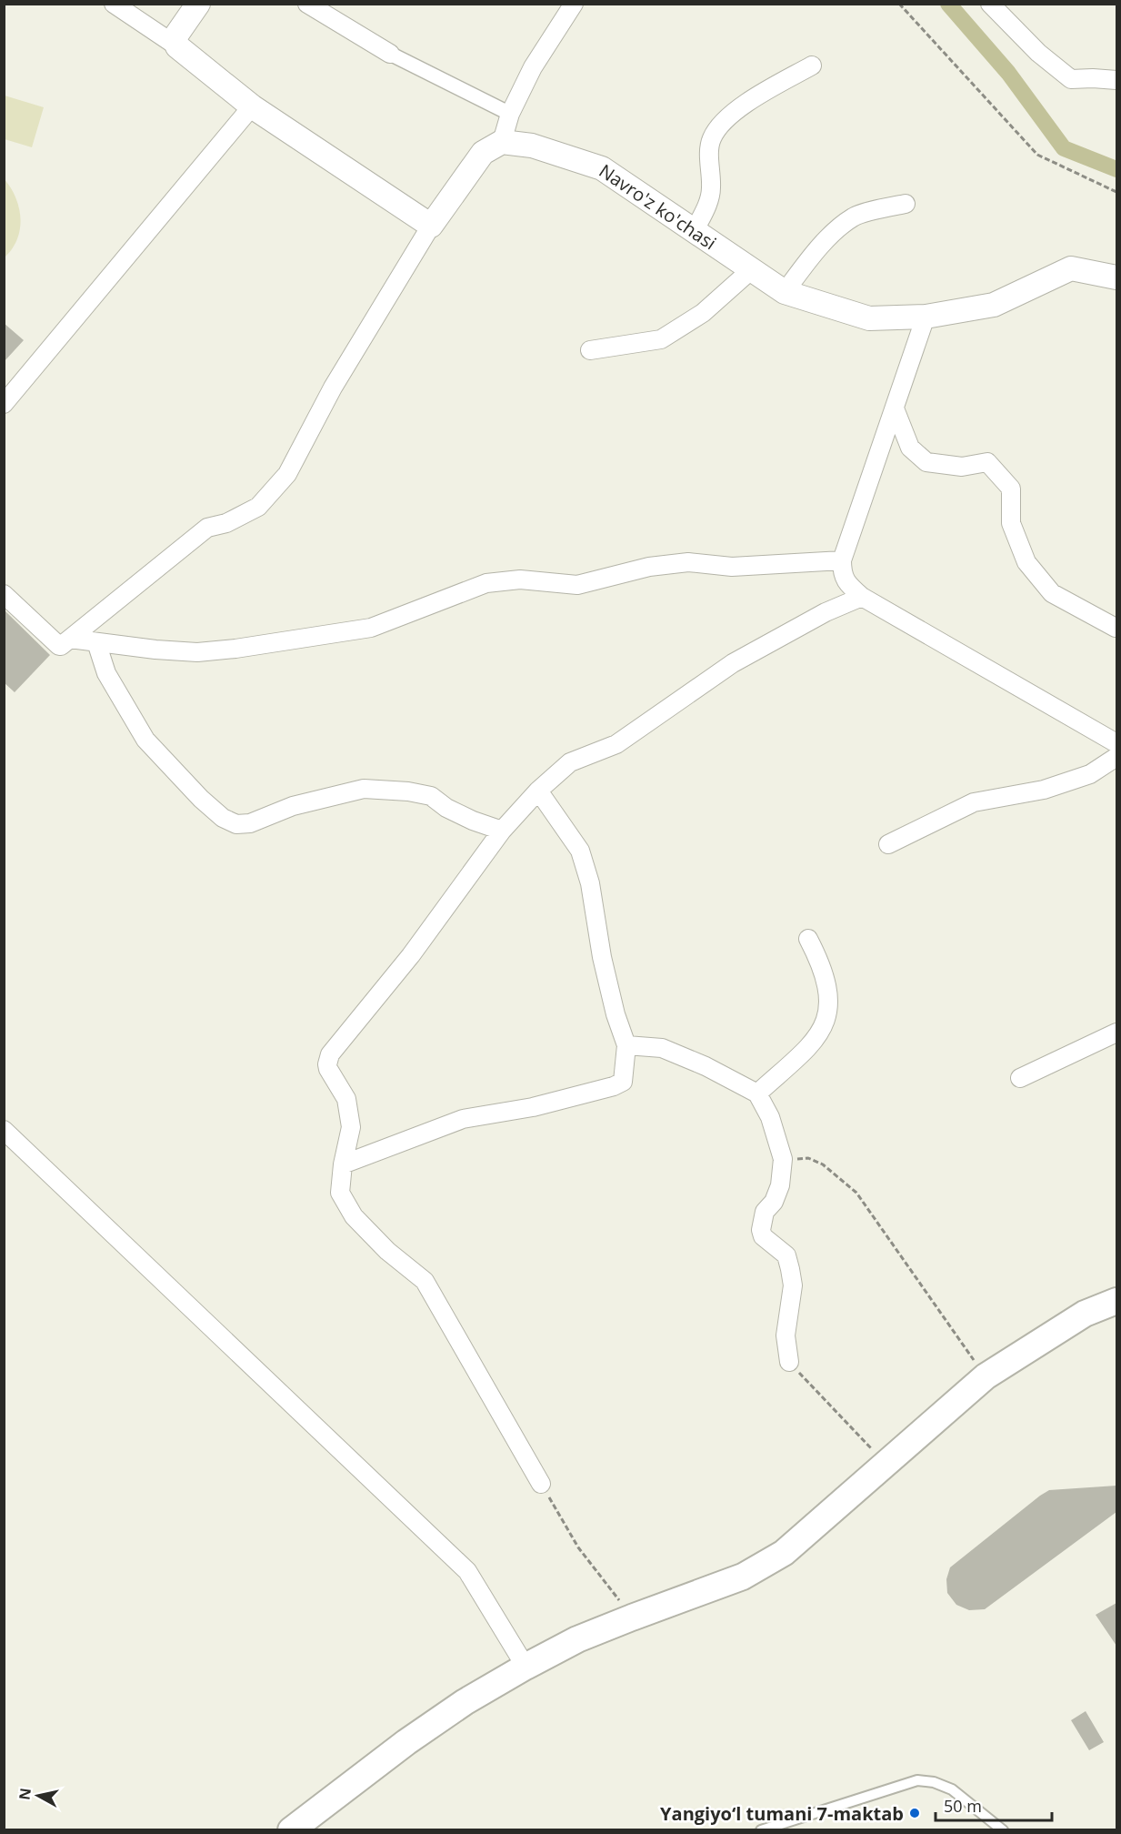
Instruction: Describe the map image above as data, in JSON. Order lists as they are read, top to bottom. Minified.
{"streets":{"street":["Navro'z ko'chasi"]},"places":["Yangiyo‘l tumani 7-maktab"],"scale_bar":"50 m","north":"left"}
